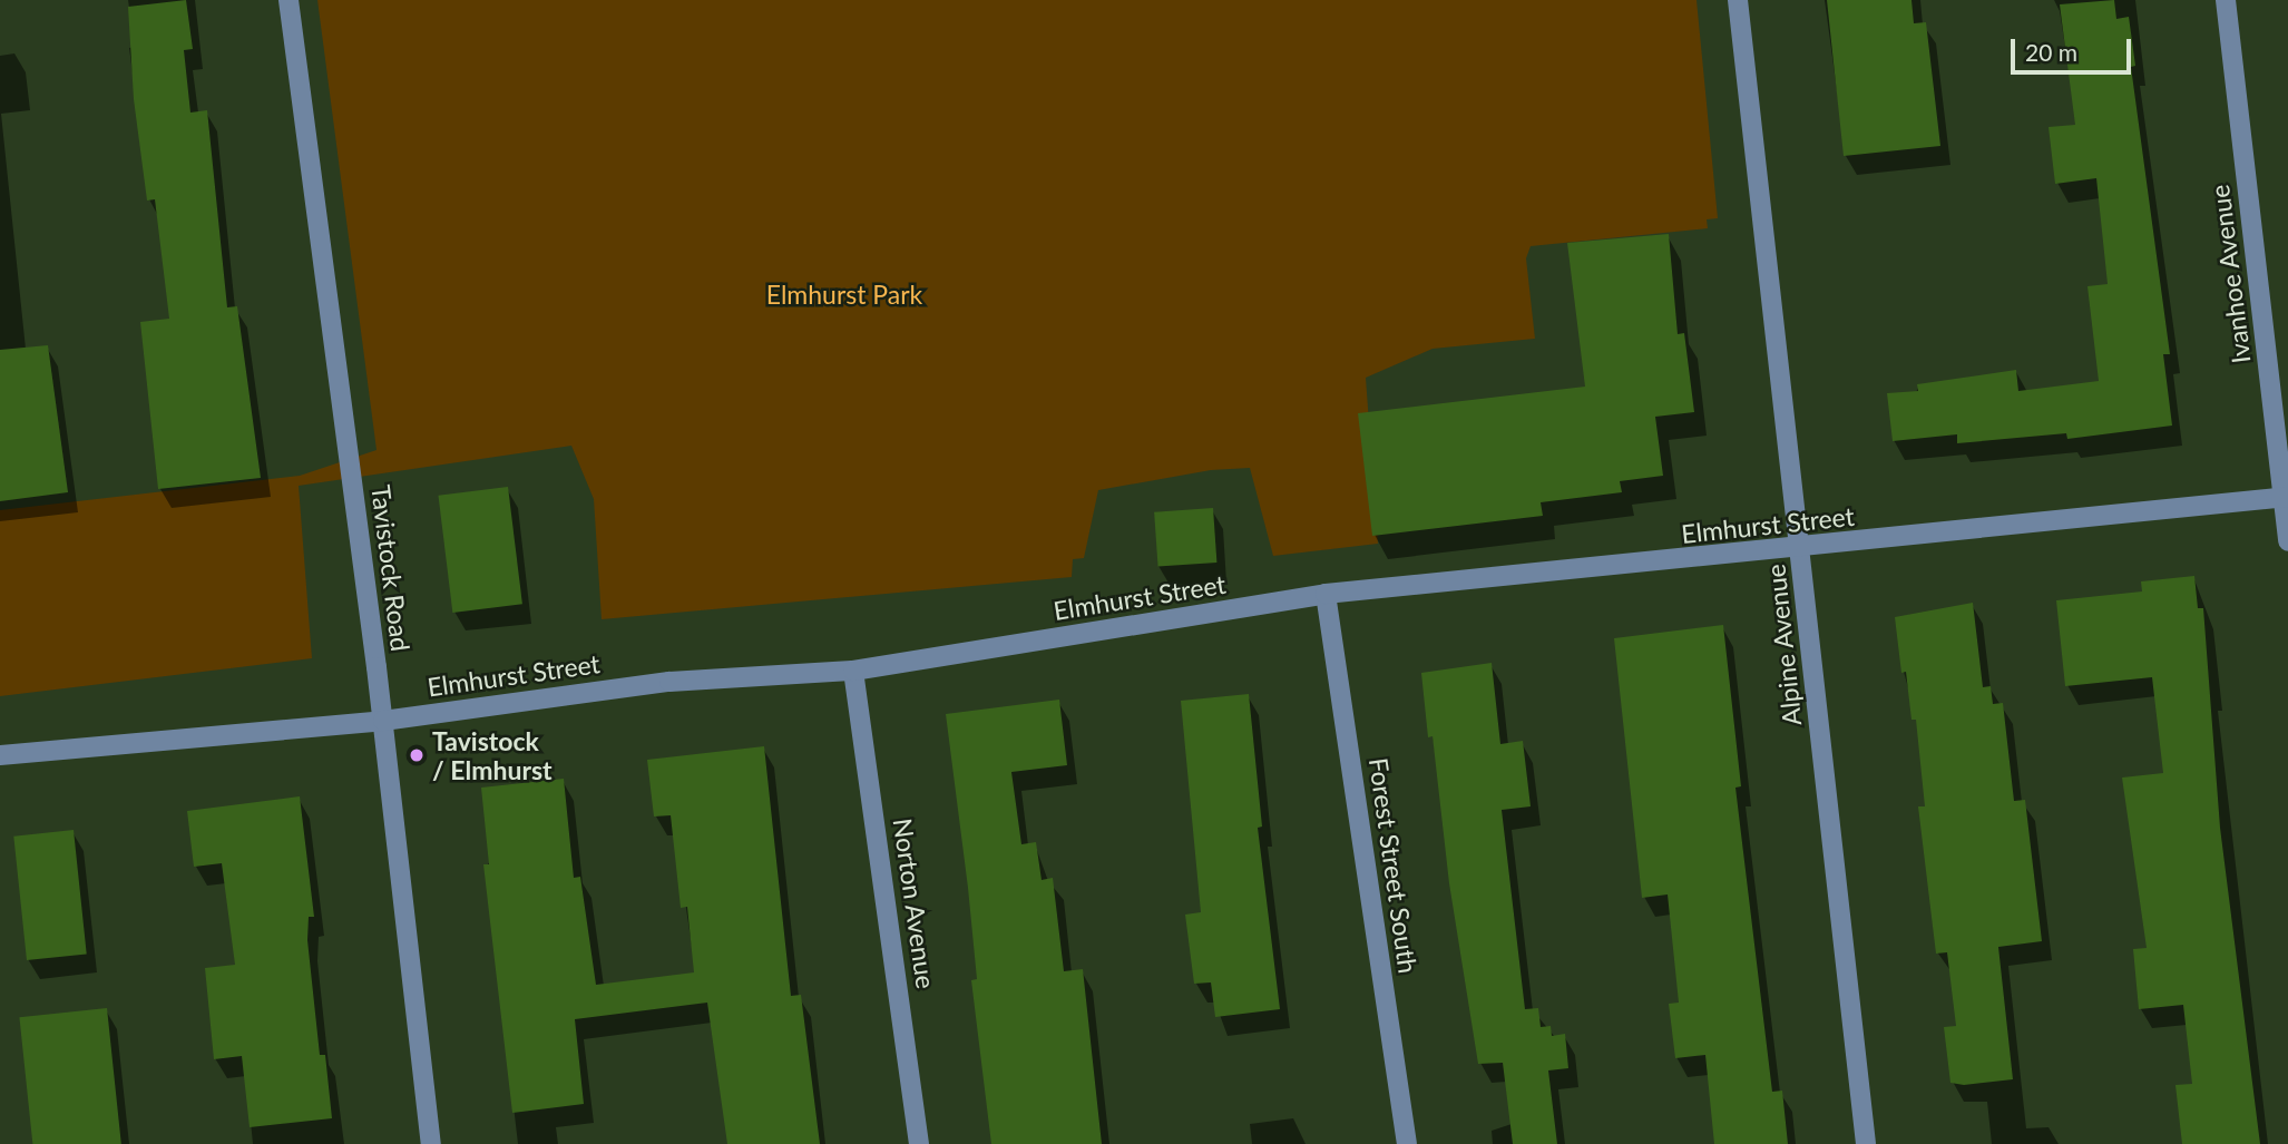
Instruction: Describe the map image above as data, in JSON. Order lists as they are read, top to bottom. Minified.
{"streets":{"street":["Ivanhoe Avenue","Elmhurst Street","Tavistock Road","Alpine Avenue","Forest Street South","Norton Avenue"]},"crossings":[["Ivanhoe Avenue","Elmhurst Street"],["Elmhurst Street","Tavistock Road"],["Elmhurst Street","Alpine Avenue"],["Elmhurst Street","Forest Street South"],["Elmhurst Street","Norton Avenue"]],"parks":["Elmhurst Park"],"places":["Tavistock / Elmhurst"],"scale_bar":"20 m"}
